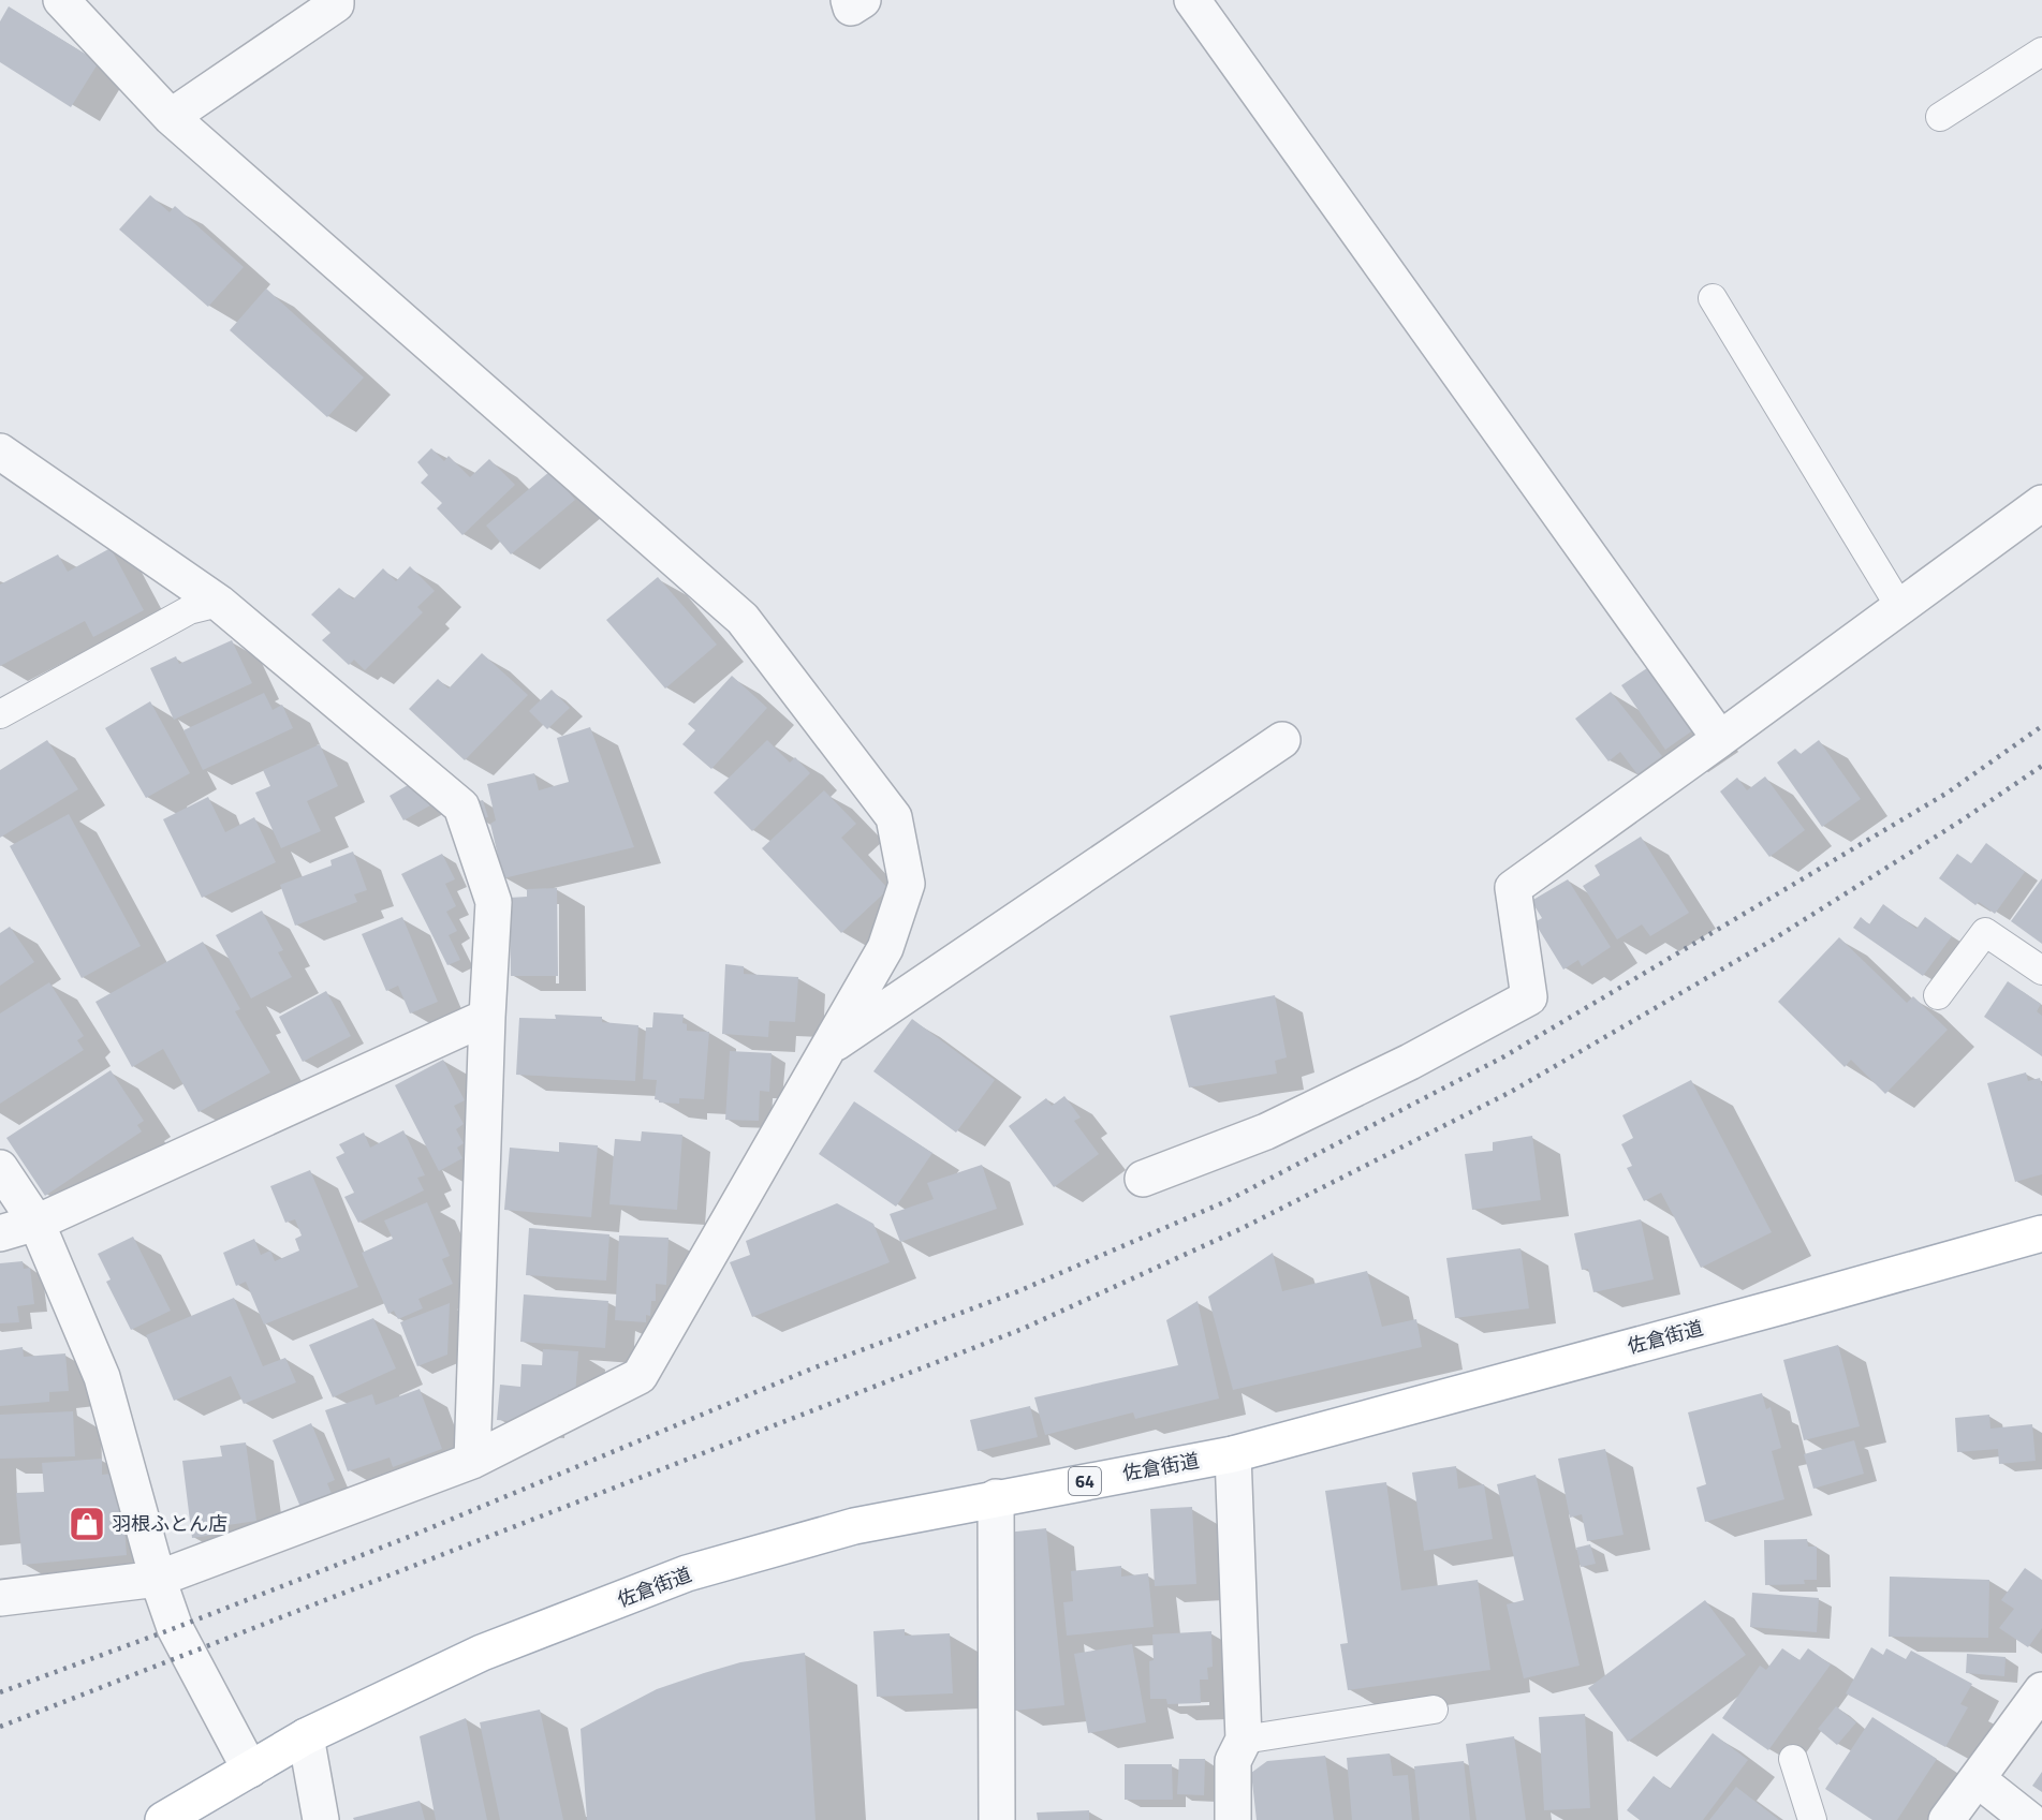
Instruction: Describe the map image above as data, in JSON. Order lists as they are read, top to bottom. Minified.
{"streets":{"main road":["佐倉街道","64"]},"places":{"shop":["羽根ふとん店"]}}
